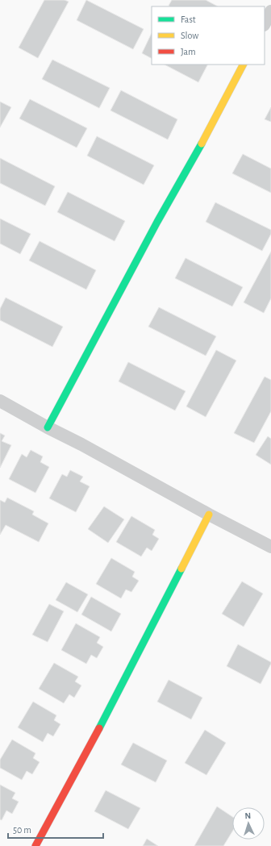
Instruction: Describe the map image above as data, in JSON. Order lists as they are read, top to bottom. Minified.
{"legend":["Fast","Slow","Jam"],"scale_bar":"50 m","north":"top"}
